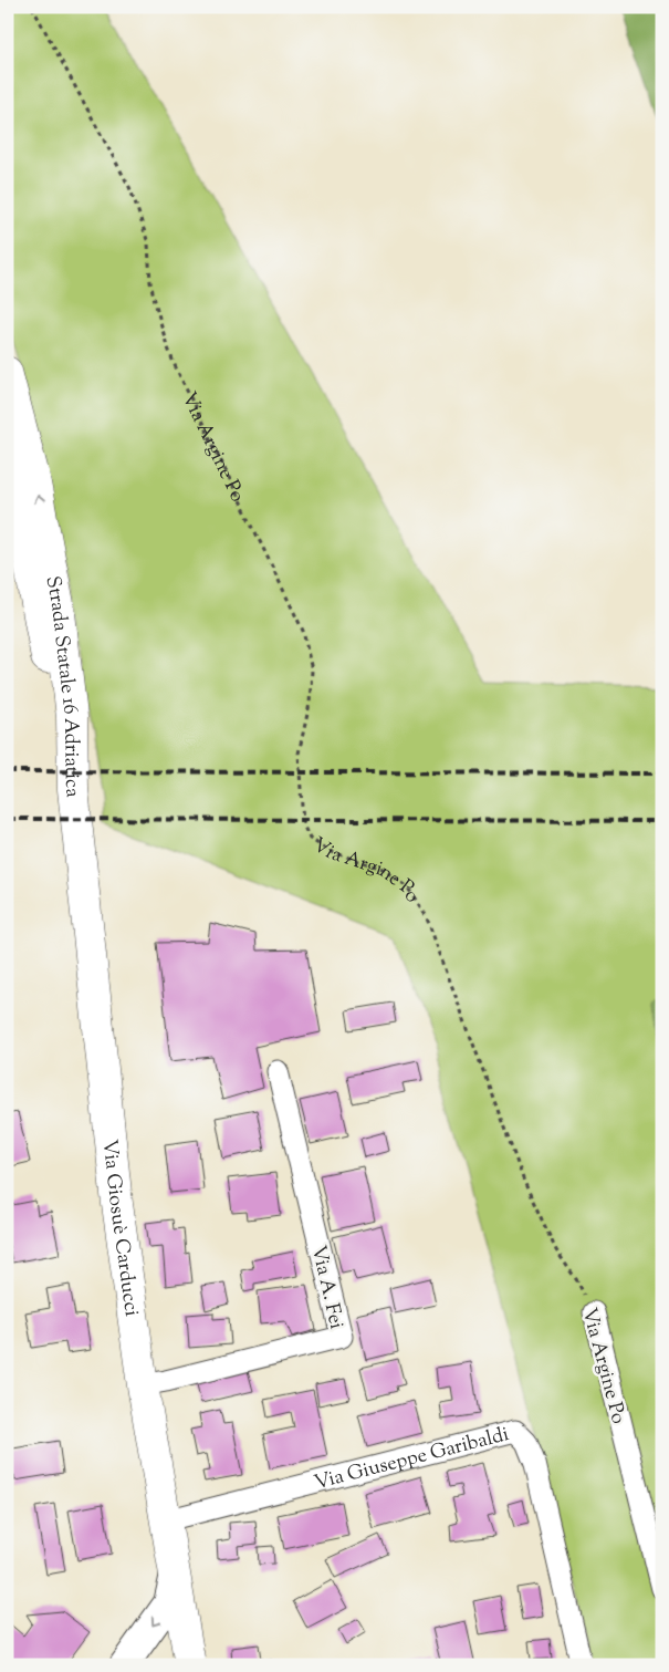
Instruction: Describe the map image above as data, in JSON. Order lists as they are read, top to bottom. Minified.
{"streets":{"main road":["Strada Statale 16 Adriatica","Via Giosuè Carducci"],"street":["Via Argine Po","Via A. Fei","Via Giuseppe Garibaldi"]},"crossings":[["Strada Statale 16 Adriatica","Via Giosuè Carducci"],["Via Giosuè Carducci","Via A. Fei"],["Via Giosuè Carducci","Via Giuseppe Garibaldi"]]}
